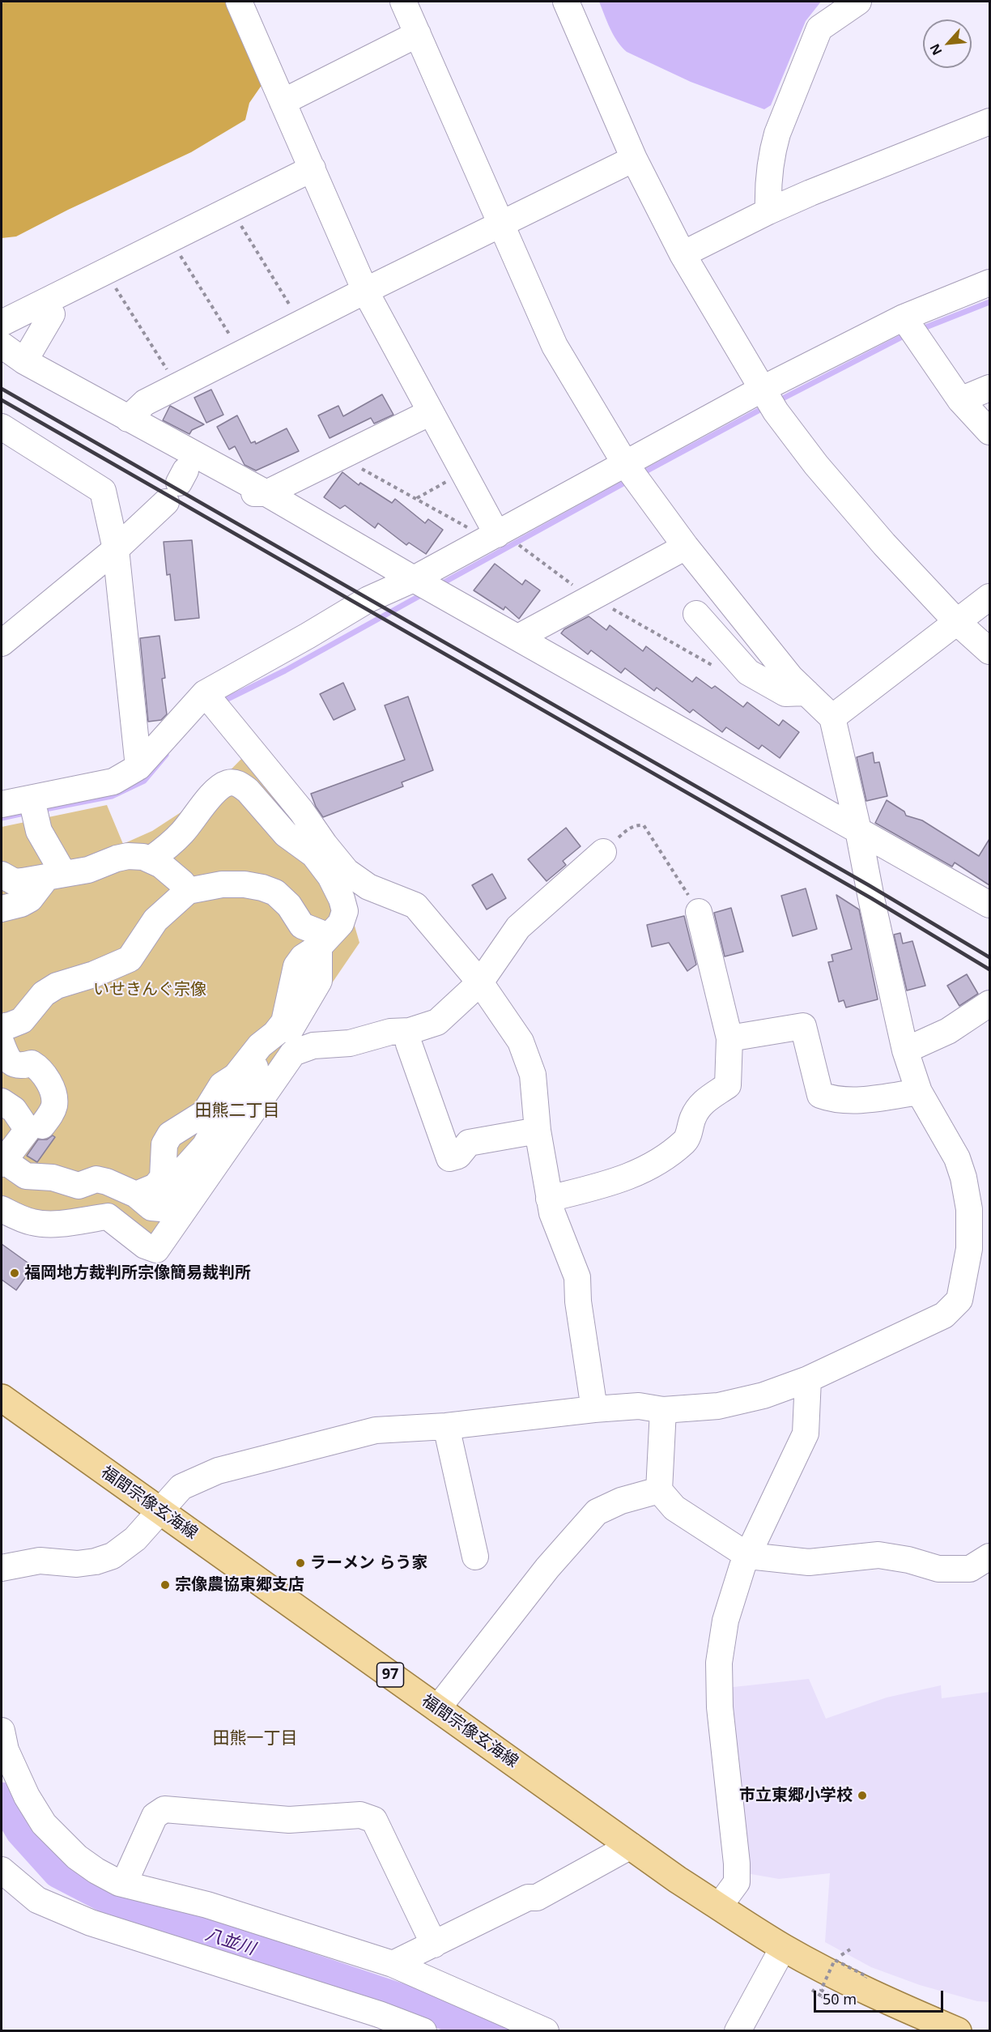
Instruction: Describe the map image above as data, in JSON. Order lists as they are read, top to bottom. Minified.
{"streets":{"main road":["福間宗像玄海線","97"]},"districts":["田熊二丁目","田熊一丁目"],"water":["八並川"],"parks":["いせきんぐ宗像"],"places":["福岡地方裁判所宗像簡易裁判所","ラーメン らう家","宗像農協東郷支店","市立東郷小学校"],"scale_bar":"50 m","north":"bottom left"}
